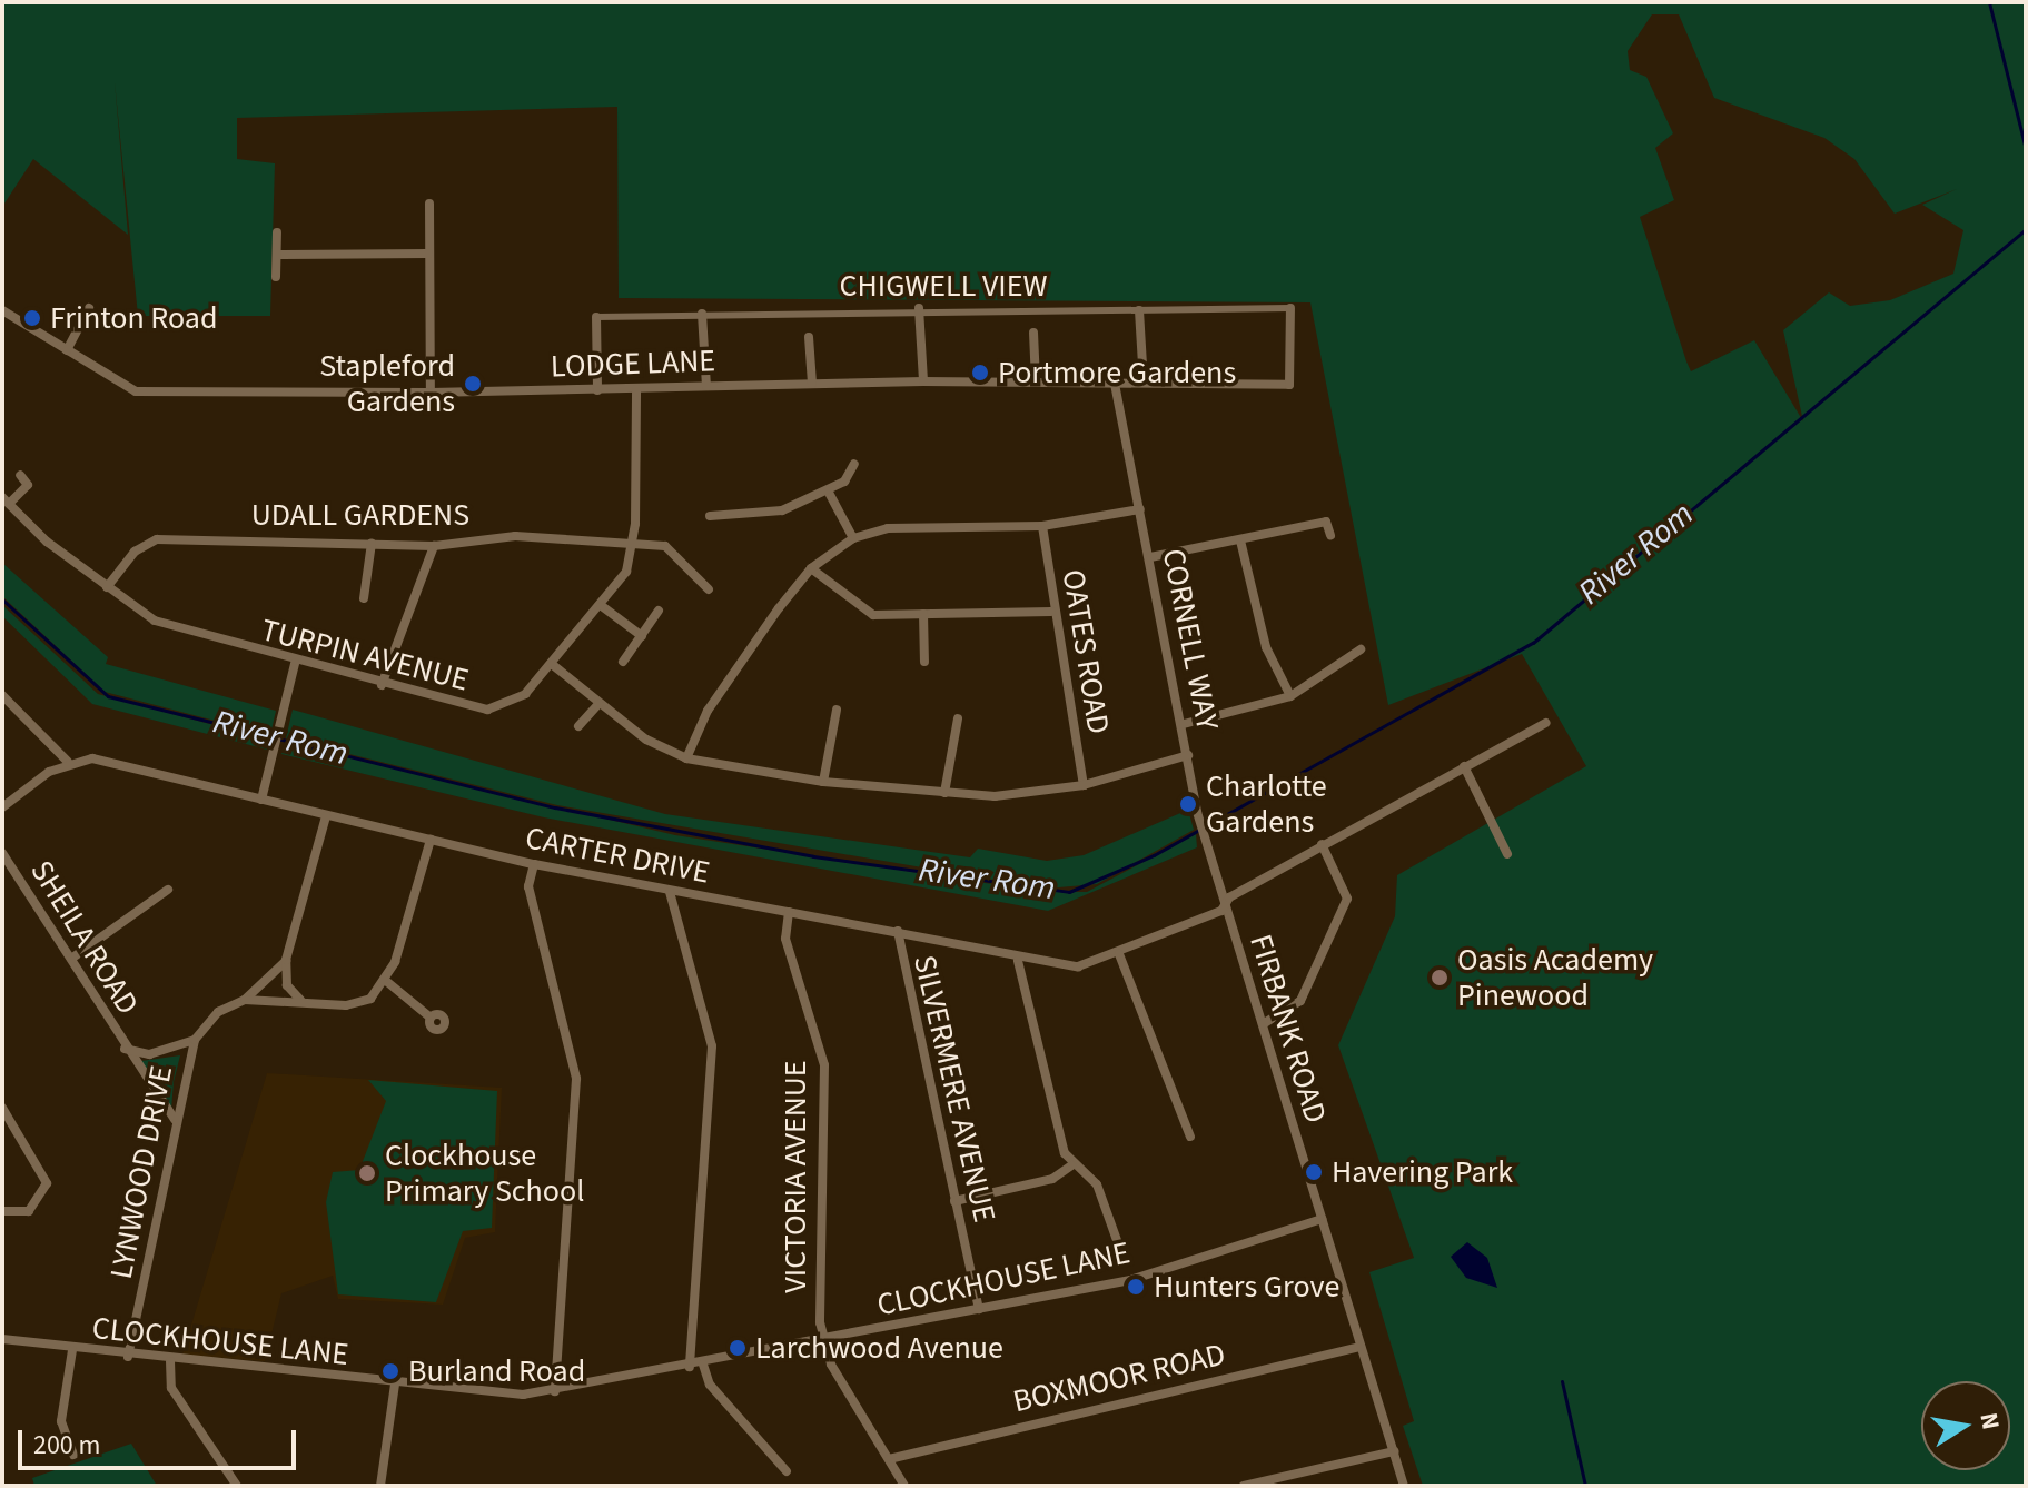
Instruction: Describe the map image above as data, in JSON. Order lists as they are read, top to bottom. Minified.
{"streets":{"street":["CHIGWELL VIEW","LODGE LANE","UDALL GARDENS","CORNELL WAY","OATES ROAD","TURPIN AVENUE","CARTER DRIVE","SHEILA ROAD","FIRBANK ROAD","SILVERMERE AVENUE","LYNWOOD DRIVE","VICTORIA AVENUE","CLOCKHOUSE LANE","BOXMOOR ROAD"]},"crossings":[["CHIGWELL VIEW","LODGE LANE"],["LODGE LANE","CORNELL WAY"],["LODGE LANE","TURPIN AVENUE"],["UDALL GARDENS","TURPIN AVENUE"],["CORNELL WAY","CARTER DRIVE"],["CORNELL WAY","FIRBANK ROAD"],["CARTER DRIVE","FIRBANK ROAD"],["CARTER DRIVE","SILVERMERE AVENUE"],["CARTER DRIVE","VICTORIA AVENUE"],["SHEILA ROAD","LYNWOOD DRIVE"],["FIRBANK ROAD","CLOCKHOUSE LANE"],["FIRBANK ROAD","BOXMOOR ROAD"],["SILVERMERE AVENUE","CLOCKHOUSE LANE"],["LYNWOOD DRIVE","CLOCKHOUSE LANE"],["VICTORIA AVENUE","CLOCKHOUSE LANE"]],"water":["River Rom"],"places":["Frinton Road","Portmore Gardens","Stapleford Gardens","Charlotte Gardens","Oasis Academy Pinewood","Havering Park","Clockhouse Primary School","Hunters Grove","Larchwood Avenue","Burland Road"],"scale_bar":"200 m","north":"right"}
